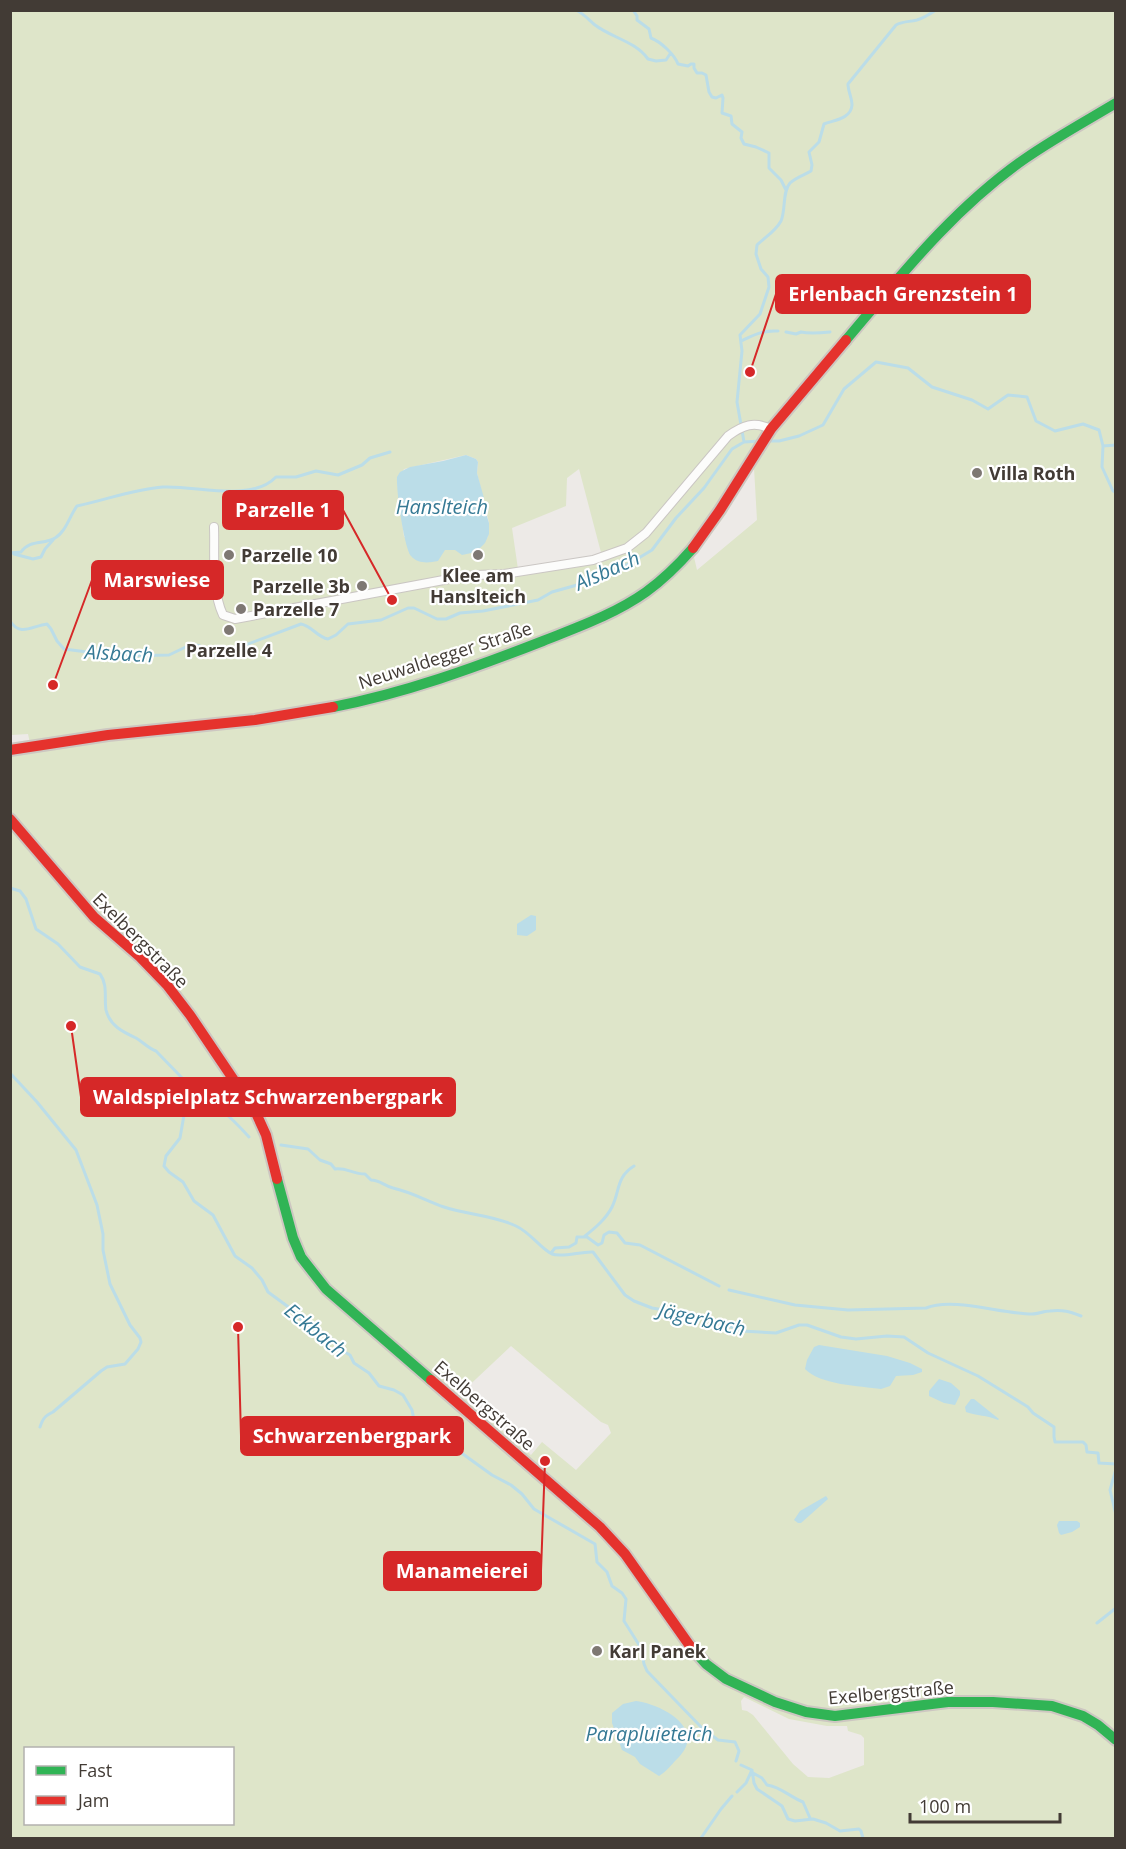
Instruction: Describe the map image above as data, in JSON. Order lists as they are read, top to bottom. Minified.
{"streets":{"main road":["Neuwaldegger Straße","Exelbergstraße"]},"water":["Hanslteich","Alsbach","Jägerbach","Eckbach","Parapluieteich"],"places":["Erlenbach Grenzstein 1","Villa Roth","Parzelle 10","Klee am Hanslteich","Parzelle 3b","Parzelle 1","Parzelle 7","Parzelle 4","Marswiese","Waldspielplatz Schwarzenbergpark","Schwarzenbergpark","Manameierei","Karl Panek"],"legend":["Fast","Jam"],"scale_bar":"100 m"}
